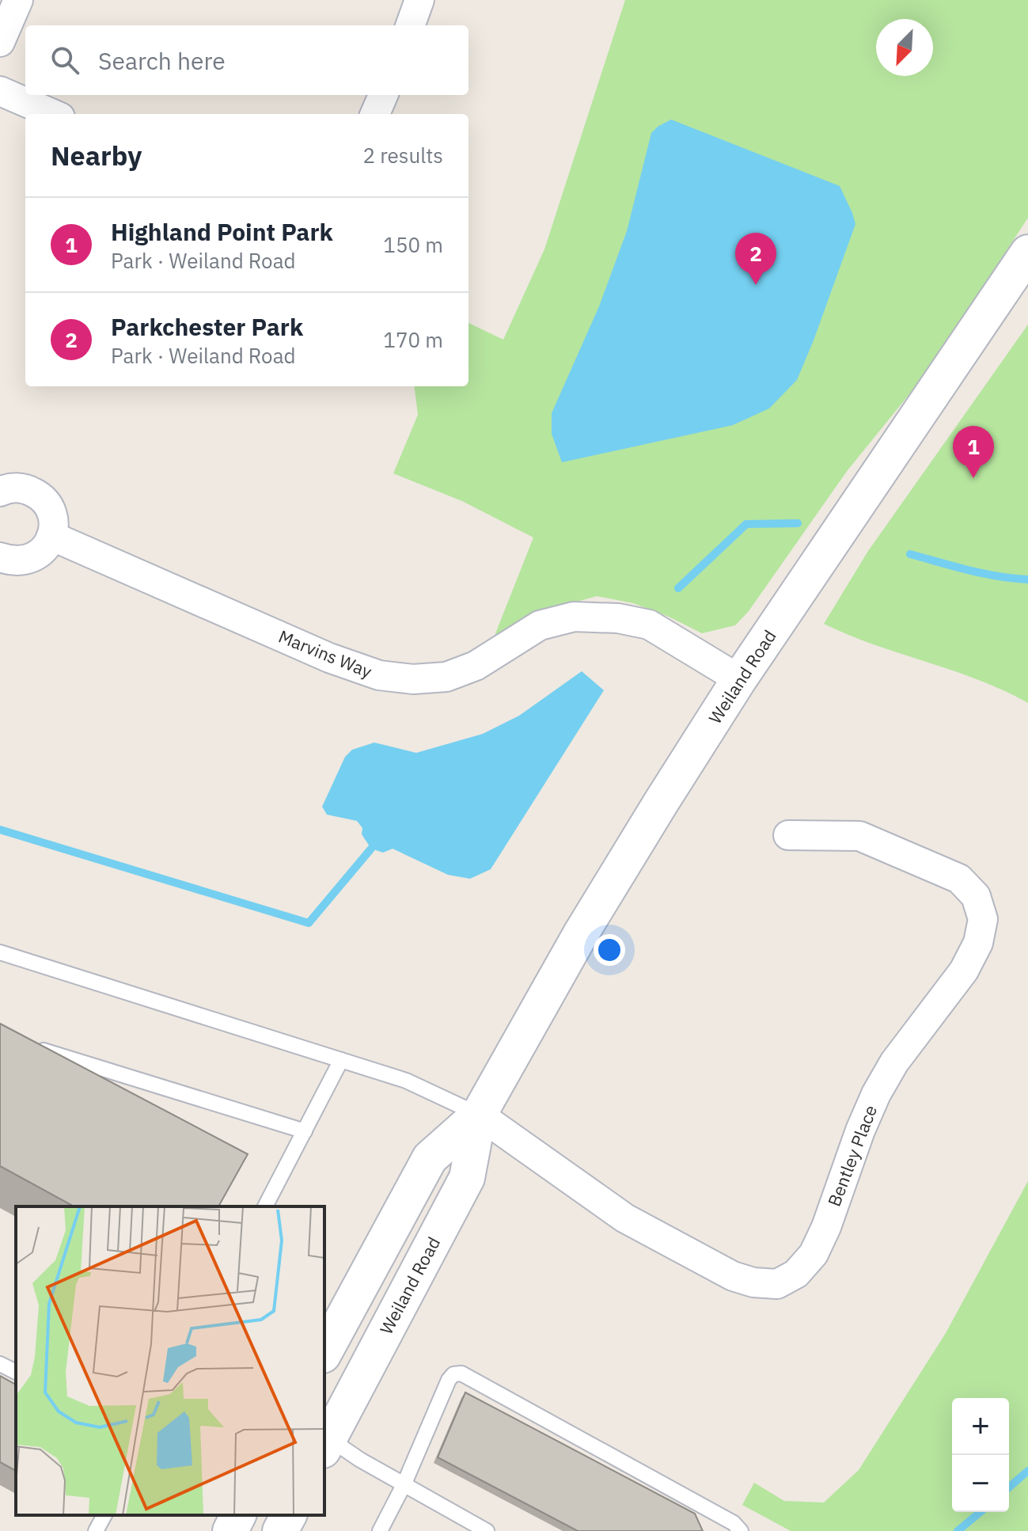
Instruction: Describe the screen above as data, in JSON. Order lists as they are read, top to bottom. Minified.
{"streets":{"main road":["Weiland Road"],"street":["Marvins Way","Bentley Place"]},"crossings":[["Marvins Way","Weiland Road"],["Weiland Road","Bentley Place"]],"north":"bottom left","page":{"search":"Search here","heading":["Nearby","2 results"],"list":[{"mark":"1","name":"Highland Point Park","note":"Park · Weiland Road","value":"150 m"},{"mark":"2","name":"Parkchester Park","note":"Park · Weiland Road","value":"170 m"}],"pins":["2","1"],"map_buttons":["+","−"]}}
